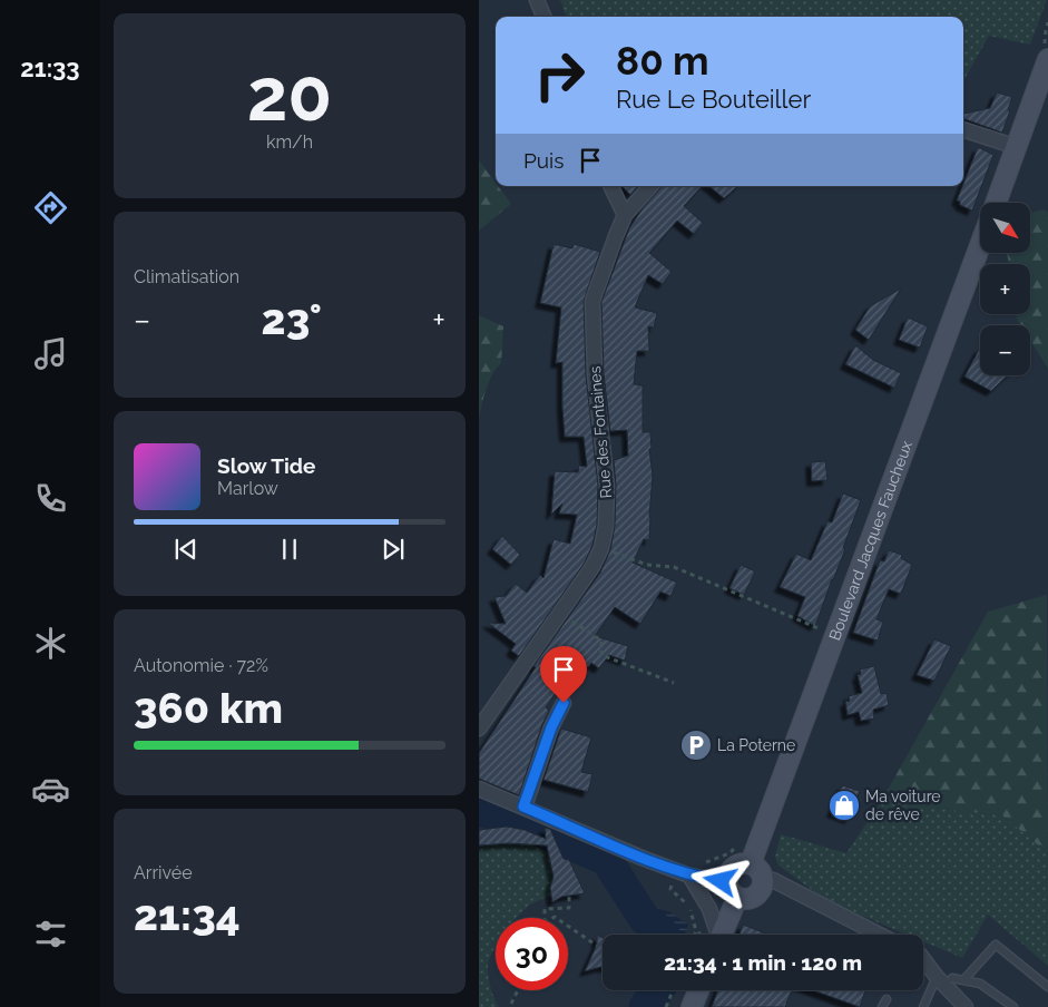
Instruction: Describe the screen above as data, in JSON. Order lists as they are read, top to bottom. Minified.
{"streets":{"main road":["Boulevard Jacques Faucheux"],"street":["Rue des Fontaines"]},"places":{"parking":["La Poterne"],"shop":["Ma voiture de rêve"]},"north":"bottom right","page":{"tabs":"21:33","tile":[["20","km/h"],"Climatisation",["Autonomie · 72%","360 km"],["Arrivée","21:34"]],"turn":["80 m","Rue Le Bouteiller"],"then":"Puis","map_buttons":["+","−"],"heat":["−","23°","+"],"song":["Slow Tide","Marlow"],"limit":"30","trip":"21:34 · 1 min · 120 m"}}
